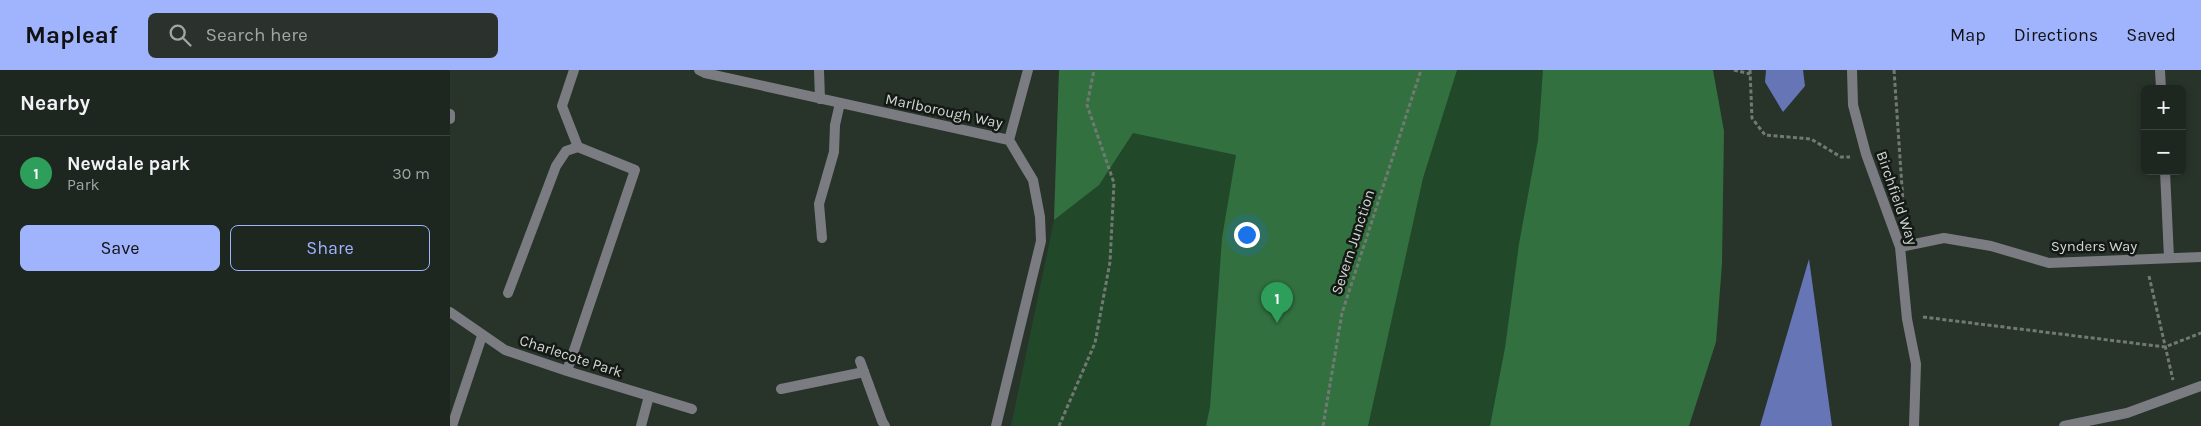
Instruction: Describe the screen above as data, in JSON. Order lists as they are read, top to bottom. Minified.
{"streets":{"street":["Marlborough Way","Birchfield Way","Synders Way","Charlecote Park"],"path":["Severn Junction"]},"crossings":[["Birchfield Way","Synders Way"]],"page":{"header":"Mapleaf","search":"Search here","nav":["Map","Directions","Saved"],"heading":"Nearby","map_buttons":["+","−"],"list":[{"mark":"1","name":"Newdale park","note":"Park","value":"30 m"}],"buttons":["Save","Share"],"pins":"1"}}
